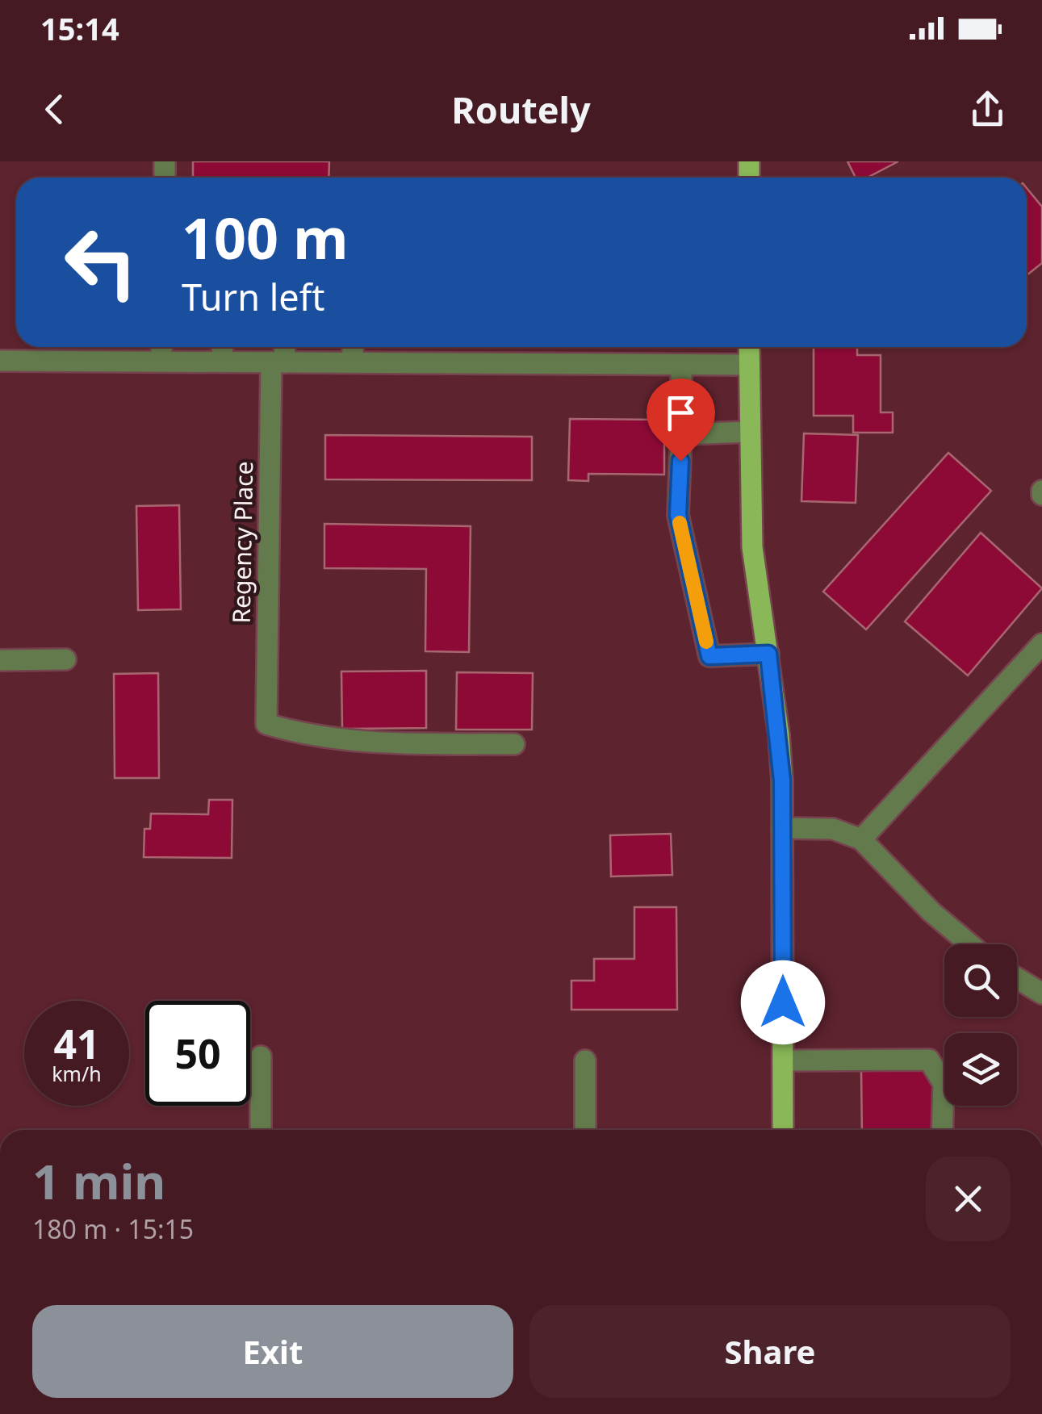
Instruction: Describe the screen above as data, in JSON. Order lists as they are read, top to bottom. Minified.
{"streets":{"street":["Regency Place"]},"page":{"status":"15:14","header":"Routely","turn":["100 m","Turn left"],"speed":"41 km/h","limit":"50","heading":["1 min","180 m · 15:15"],"buttons":["Exit","Share"]}}
